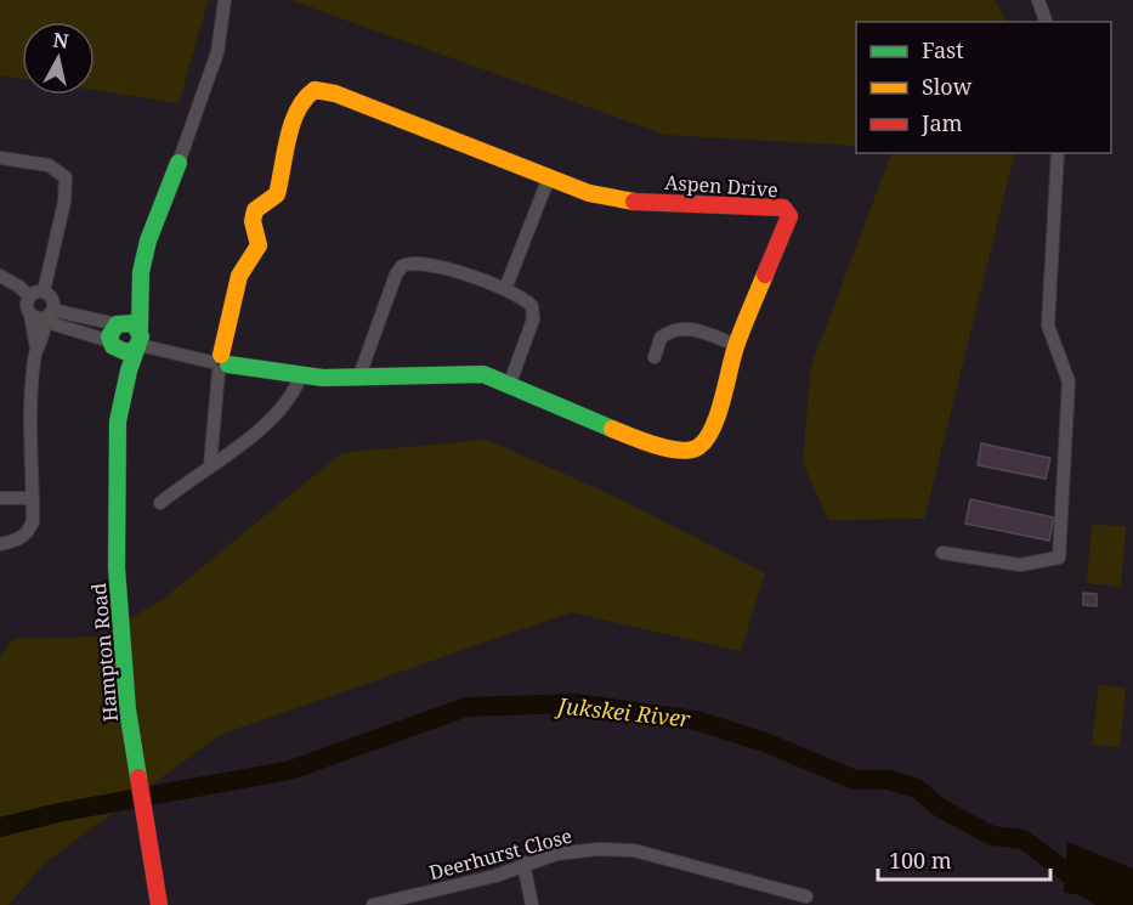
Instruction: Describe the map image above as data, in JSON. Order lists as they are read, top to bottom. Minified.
{"streets":{"street":["Aspen Drive","Hampton Road","Deerhurst Close"]},"crossings":[["Aspen Drive","Hampton Road"]],"water":["Jukskei River"],"legend":["Fast","Slow","Jam"],"scale_bar":"100 m","north":"top"}
